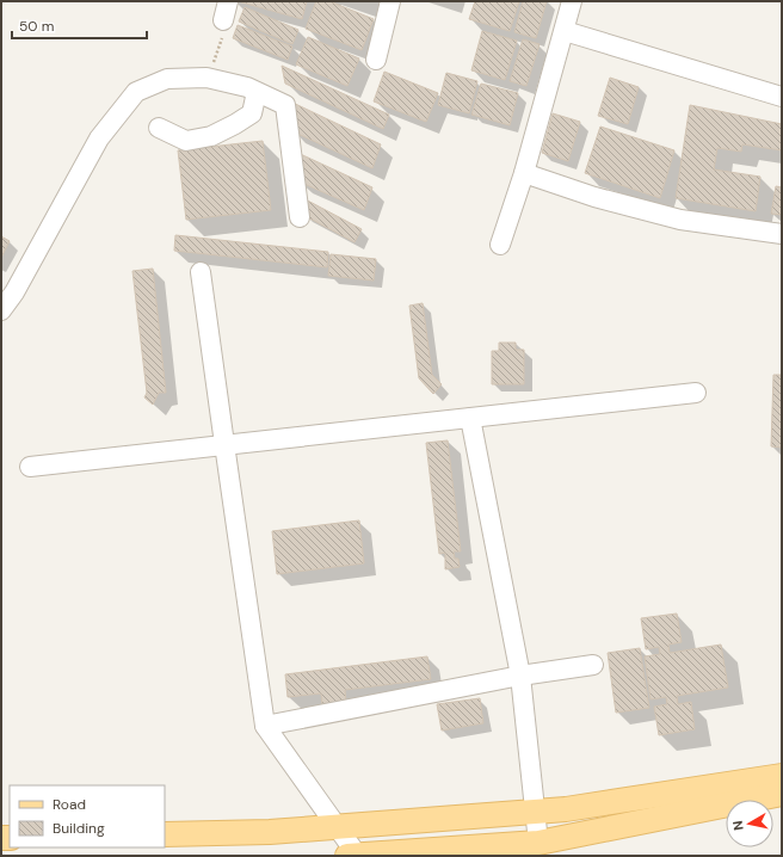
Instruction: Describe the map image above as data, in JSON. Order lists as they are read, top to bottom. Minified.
{"legend":["Road","Building"],"scale_bar":"50 m","north":"left"}
